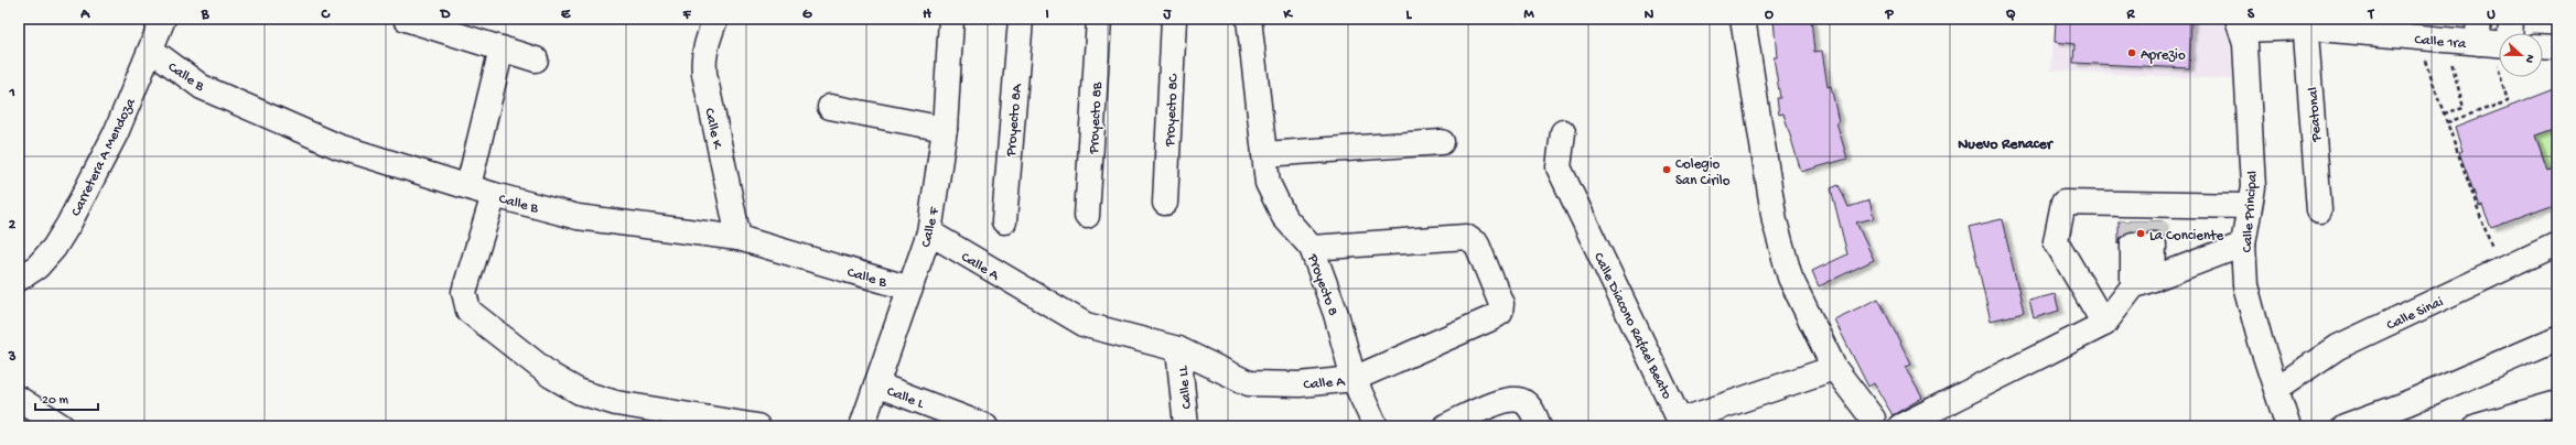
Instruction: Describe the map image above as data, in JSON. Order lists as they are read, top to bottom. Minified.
{"streets":{"street":["Calle 1ra","Calle B","Proyecto 8C","Peatonal","Proyecto 8B","Proyecto 8A","Calle K","Carretera A Mendoza","Calle Principal","Calle F","Calle A","Proyecto 8","Calle Sinai","Calle Diacono Rafael Beato","Calle LL","Calle L"]},"crossings":[["Calle 1ra","Peatonal"],["Calle 1ra","Calle Principal"],["Calle B","Calle K"],["Calle B","Carretera A Mendoza"],["Calle B","Calle F"],["Calle Principal","Calle Sinai"],["Calle F","Calle A"],["Calle F","Calle L"],["Calle A","Proyecto 8"],["Calle A","Calle LL"]],"districts":["Nuevo Renacer"],"places":["Aprezio","Colegio San Cirilo","La Conciente"],"scale_bar":"20 m","north":"right","grid":{"columns":["A","B","C","D","E","F","G","H","I","J","K","L","M","N","O","P","Q","R","S","T","U"],"rows":["1","2","3"]}}
